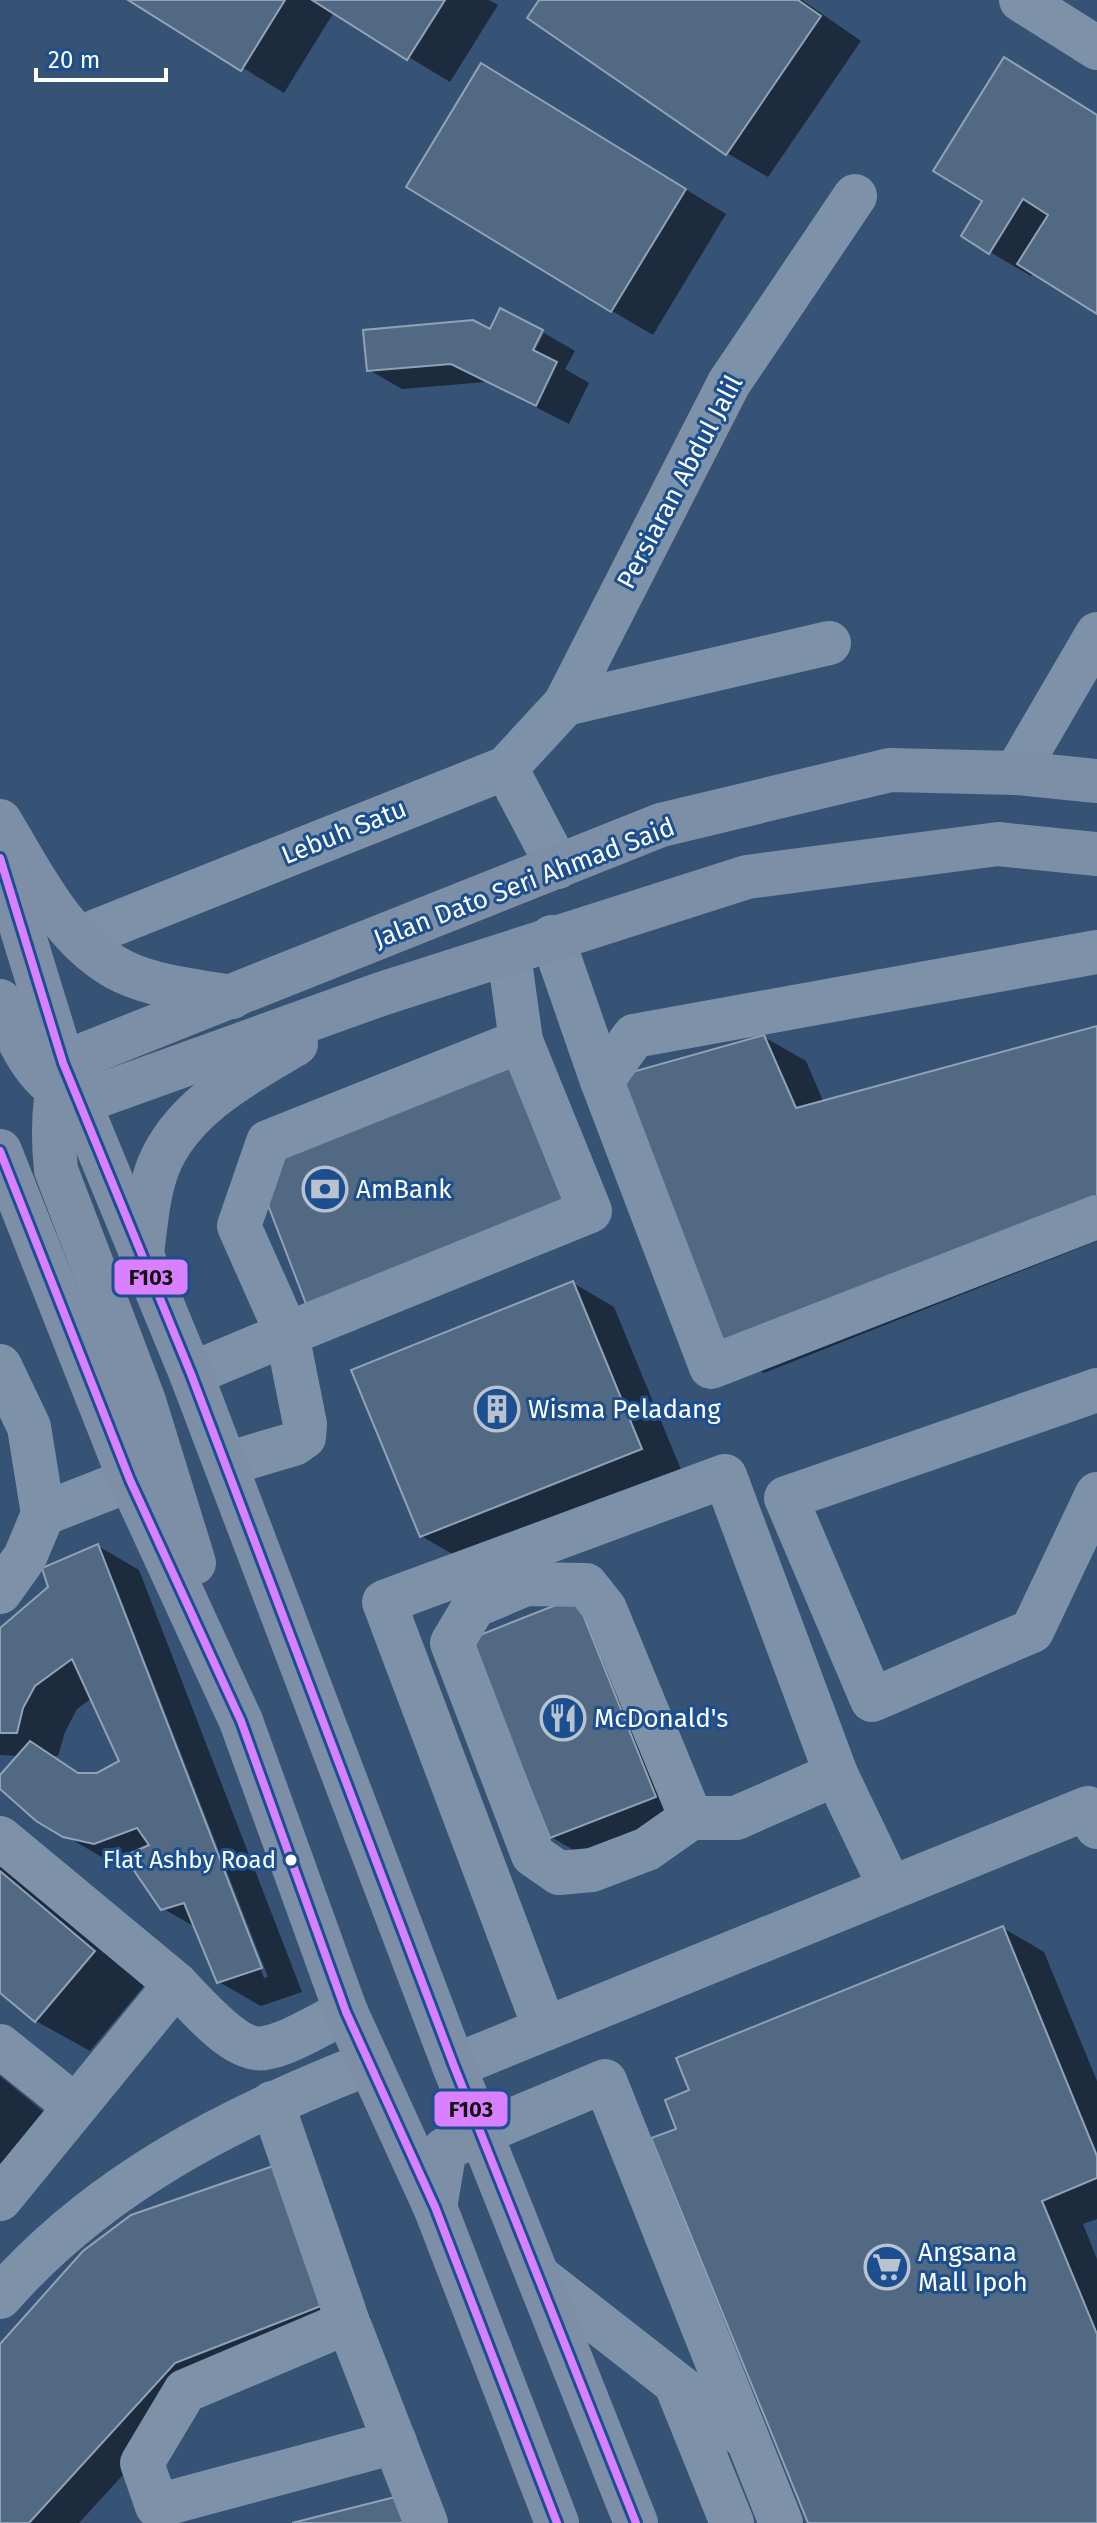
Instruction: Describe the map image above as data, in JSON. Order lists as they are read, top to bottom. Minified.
{"streets":{"main road":["Jalan Dato Seri Ahmad Said"],"street":["Persiaran Abdul Jalil","Lebuh Satu"]},"crossings":[["Persiaran Abdul Jalil","Lebuh Satu"]],"places":{"bank":["AmBank"],"building":["Wisma Peladang"],"restaurant":["McDonald's"],"other":["Flat Ashby Road"],"supermarket":["Angsana Mall Ipoh"]},"lines":["transit line F103"],"scale_bar":"20 m"}
